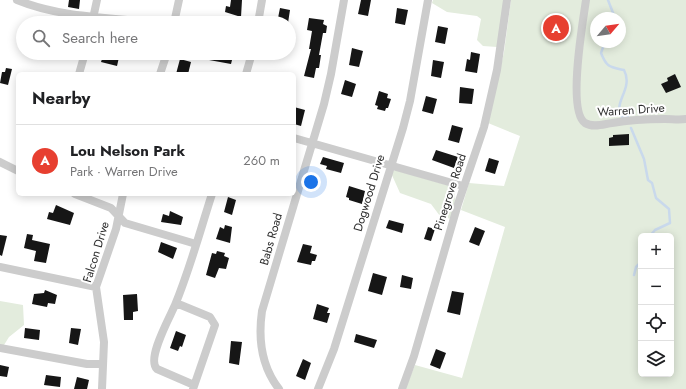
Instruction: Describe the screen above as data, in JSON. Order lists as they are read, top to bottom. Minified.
{"streets":{"street":["Warren Drive","Pinegrove Road","Dogwood Drive","Babs Road","Falcon Drive"]},"north":"top right","page":{"pins":"A","search":"Search here","heading":"Nearby","list":[{"mark":"A","name":"Lou Nelson Park","note":"Park · Warren Drive","value":"260 m"}],"map_buttons":["+","−"]}}
